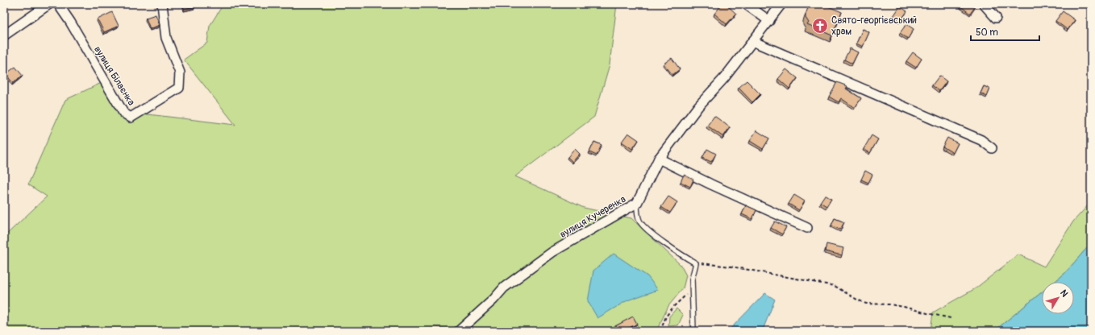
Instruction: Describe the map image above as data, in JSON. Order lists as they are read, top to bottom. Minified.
{"streets":{"street":["вулиця Білаєнка","вулиця Кучеренка"]},"places":{"church":["Свято-георгієвський храм"]},"scale_bar":"50 m","north":"top right"}
